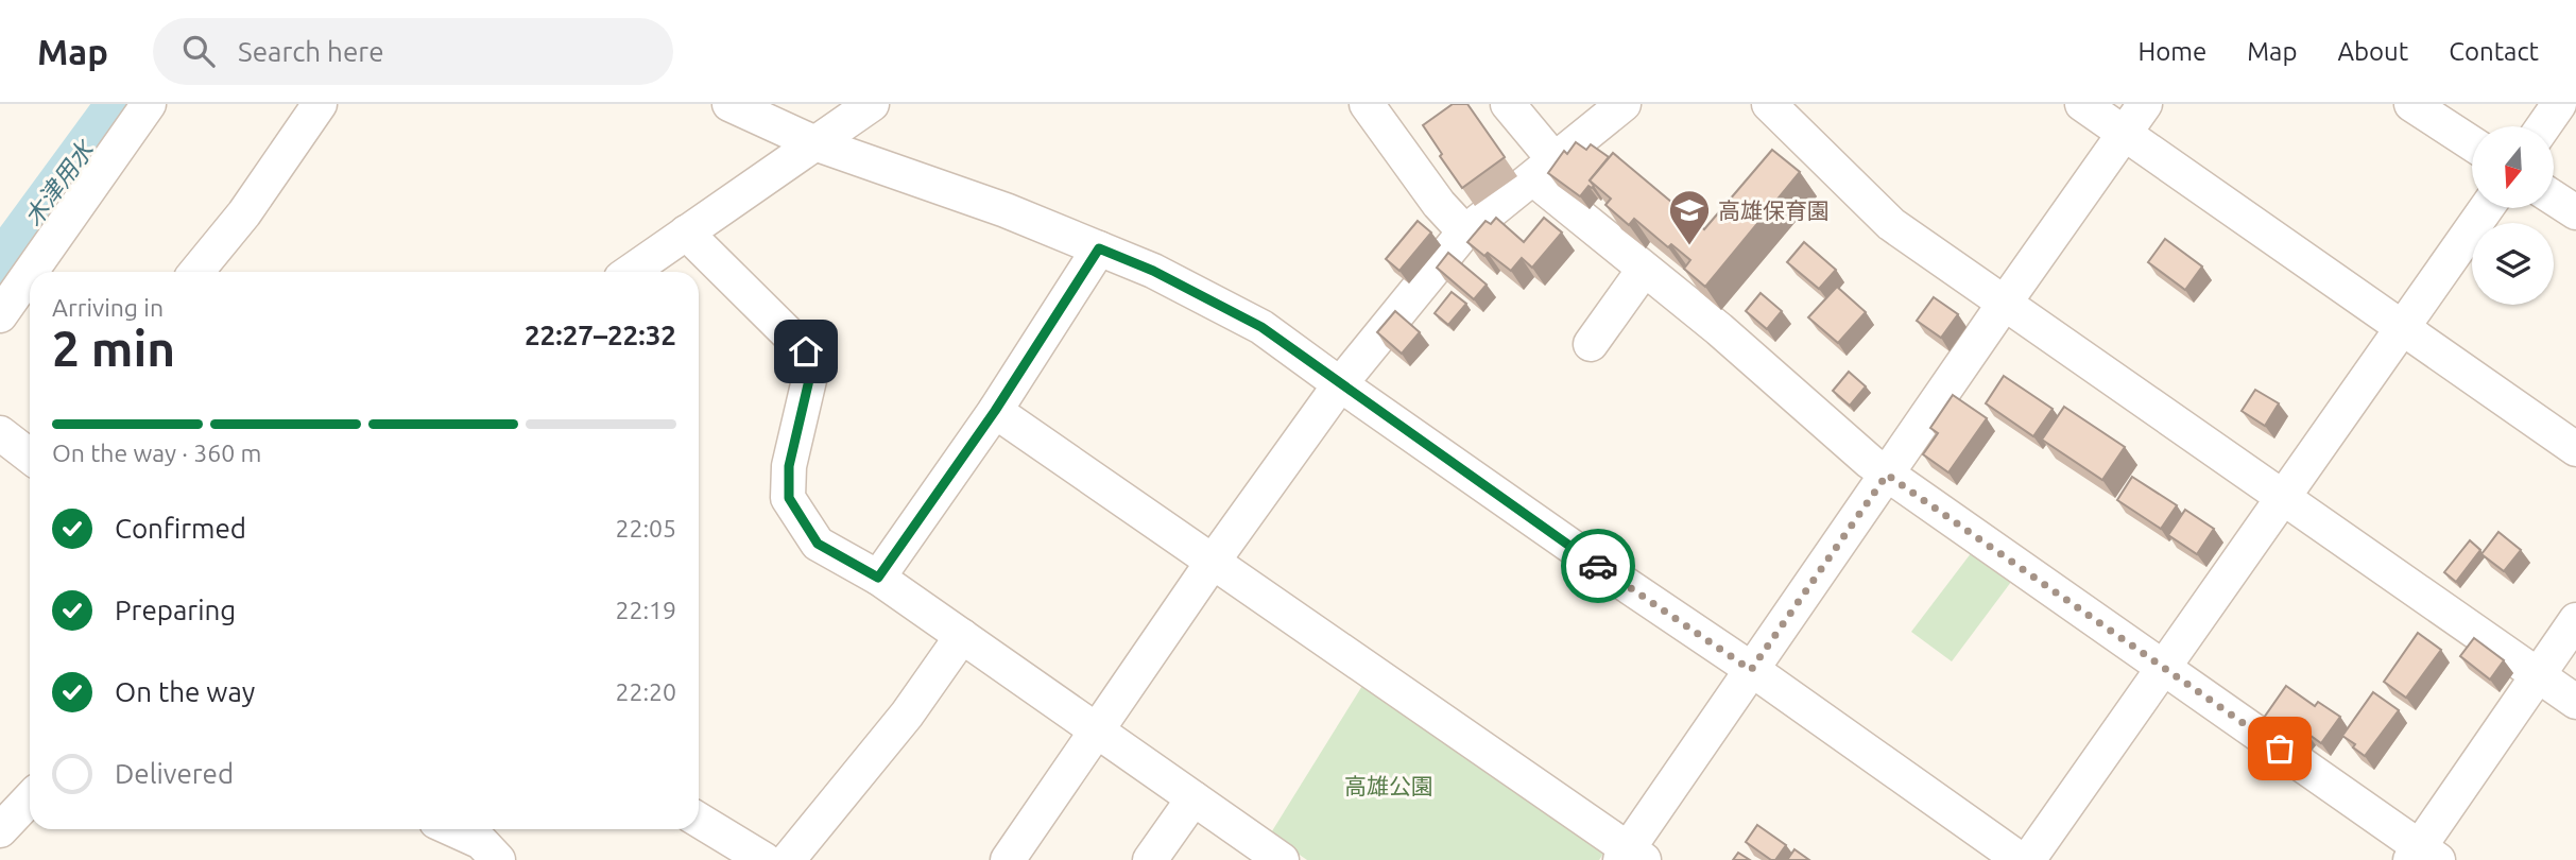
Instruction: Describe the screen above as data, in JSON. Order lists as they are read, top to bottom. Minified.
{"water":["木津用水"],"parks":["高雄公園"],"places":{"school or university":["高雄保育園"]},"north":"bottom","page":{"header":"Map","search":"Search here","nav":["Home","Map","About","Contact"],"heading":["2 min","Arriving in","22:27–22:32"],"bar":"On the way · 360 m","list":[["Confirmed","22:05"],["Preparing","22:19"],["On the way","22:20"],"Delivered"]}}
